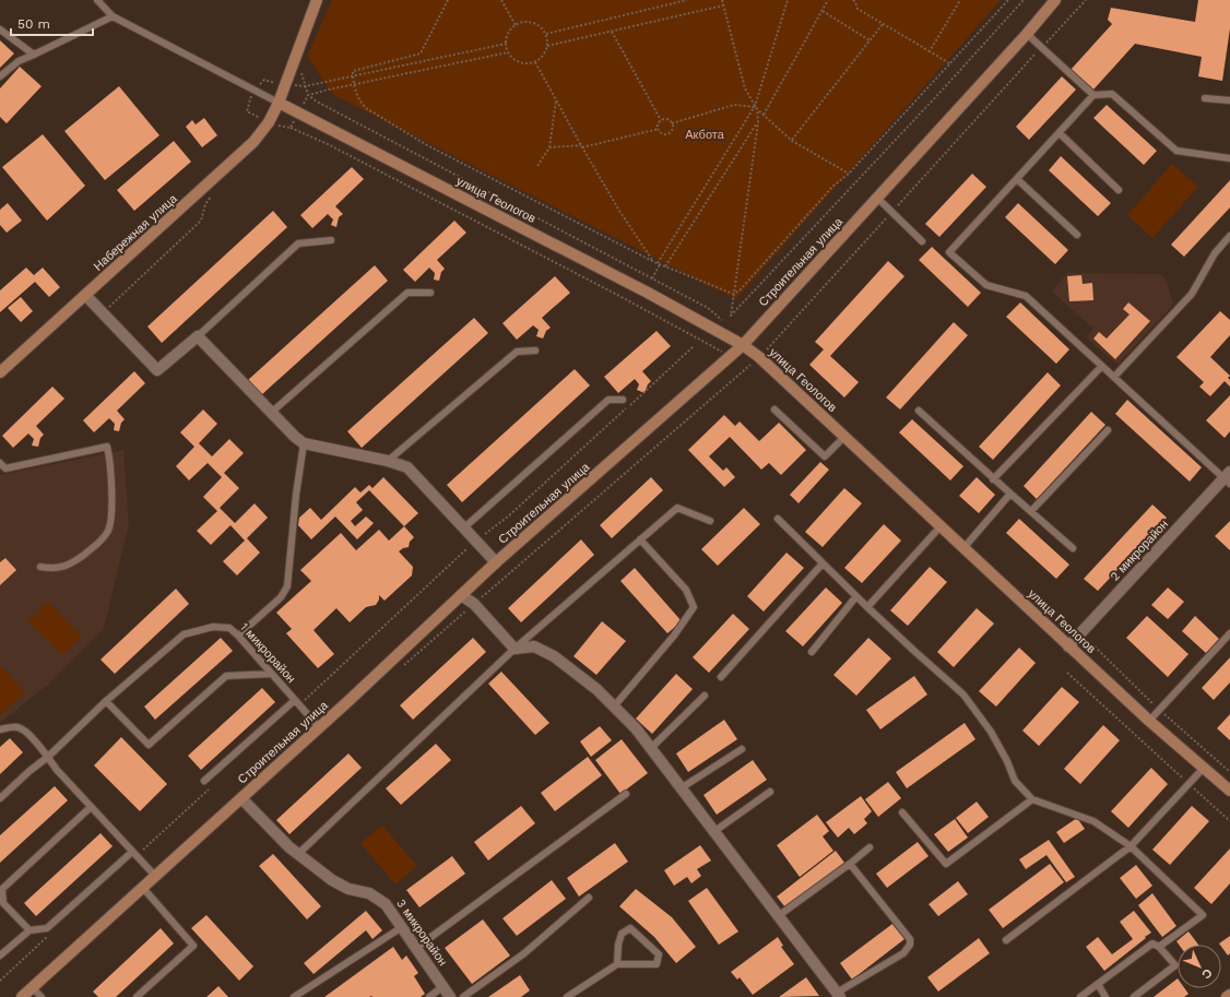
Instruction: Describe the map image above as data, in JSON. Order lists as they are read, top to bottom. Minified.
{"streets":{"street":["улица Геологов","Набережная улица","Строительная улица","2 микрорайон","3 микрорайон"],"lane":["1 микрорайон"]},"crossings":[["улица Геологов","Набережная улица"],["улица Геологов","Строительная улица"],["улица Геологов","2 микрорайон"],["Строительная улица","1 микрорайон"],["Строительная улица","3 микрорайон"]],"parks":["Акбота"],"scale_bar":"50 m","north":"bottom right"}
